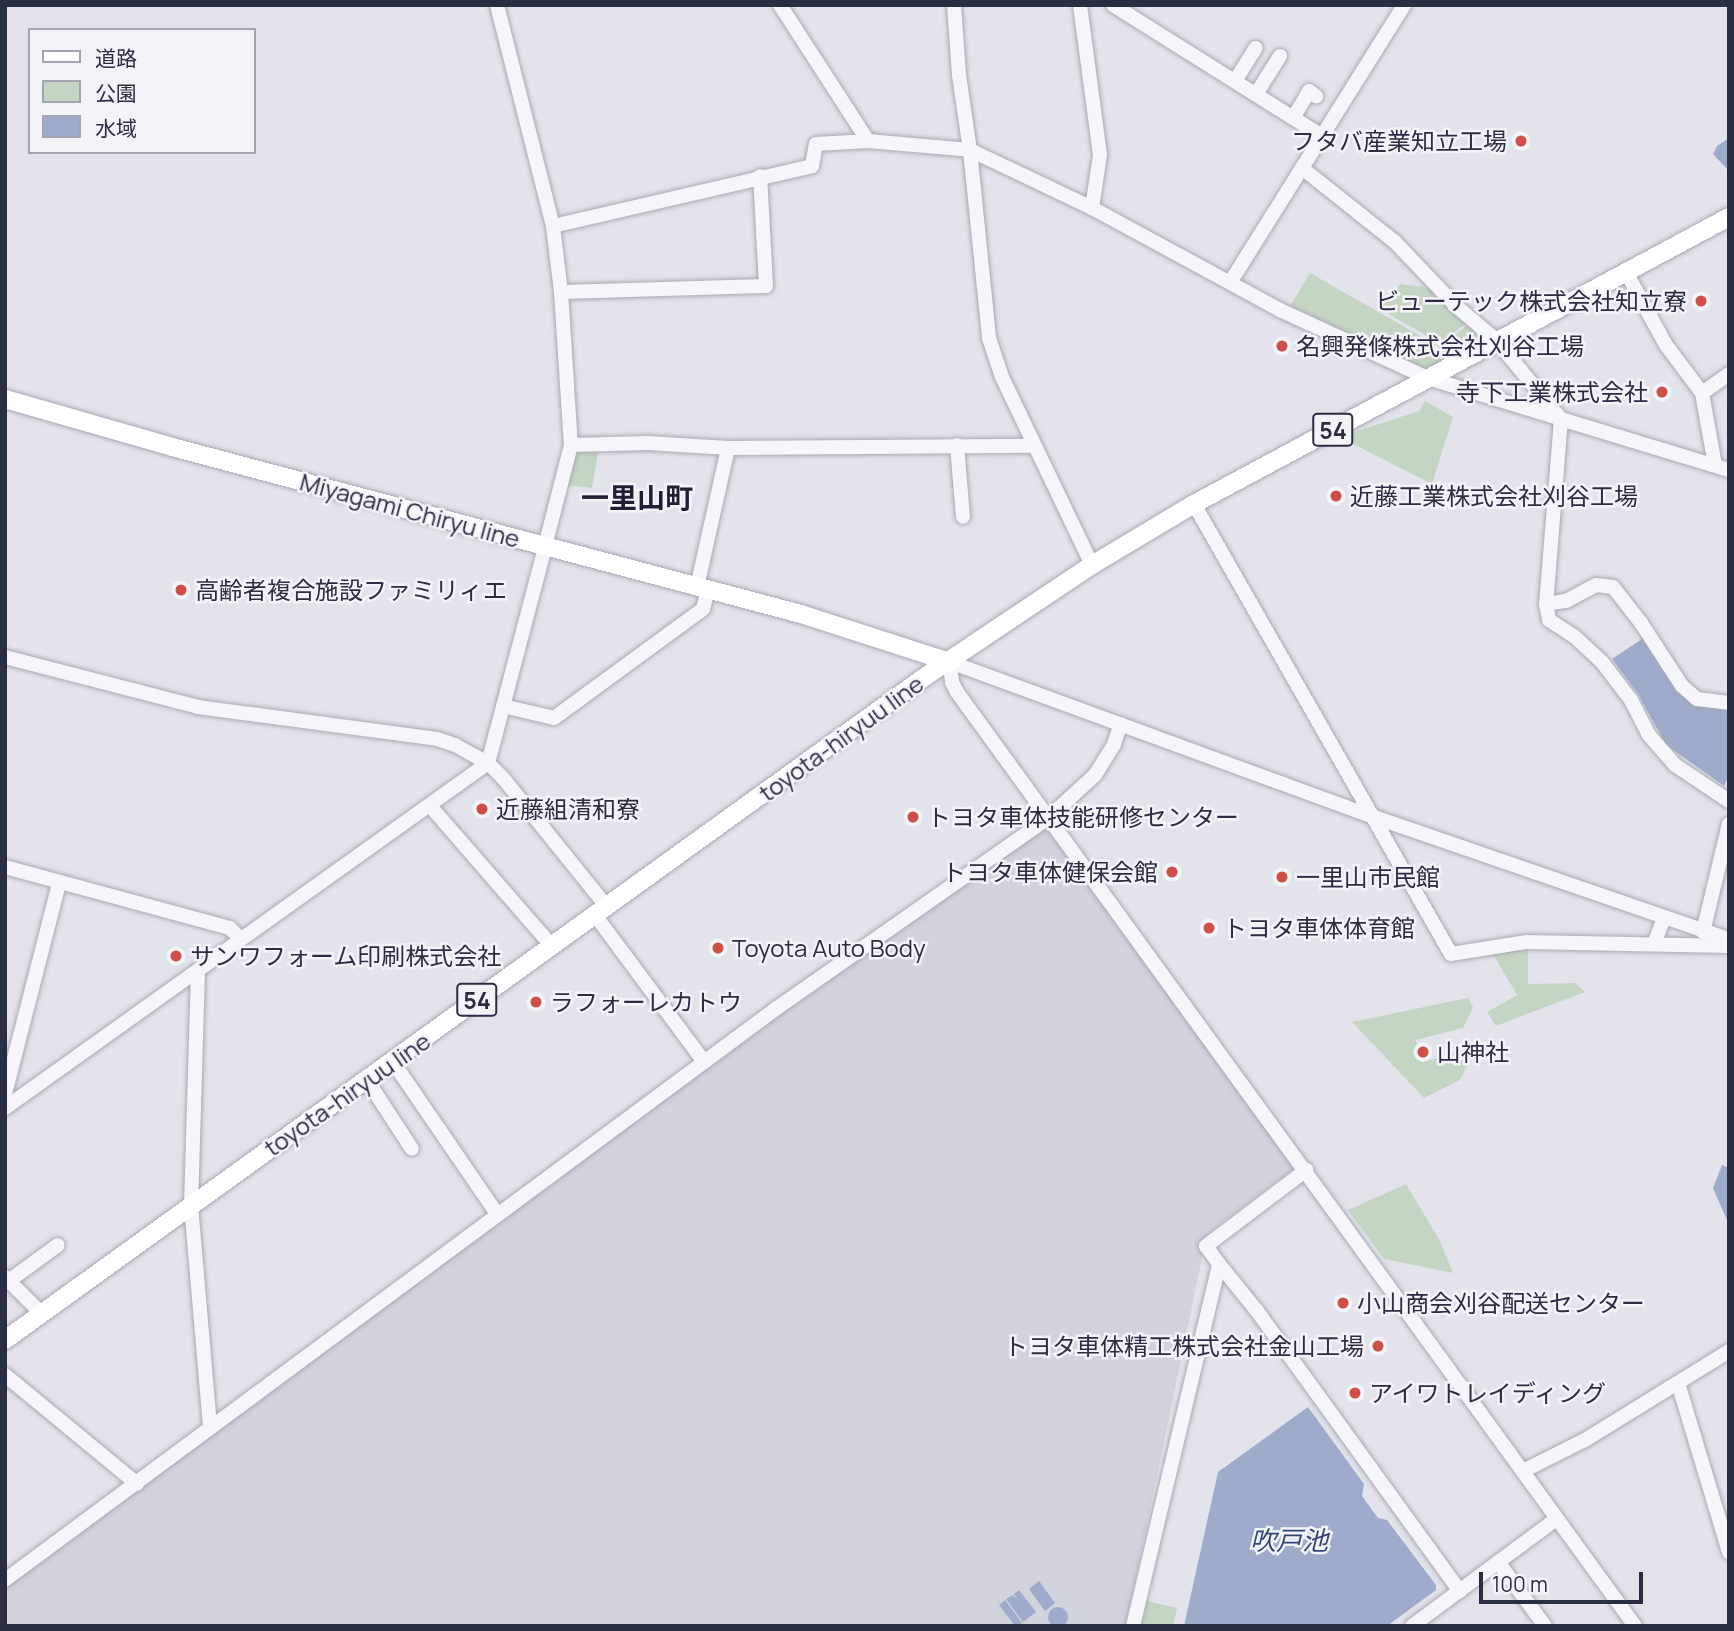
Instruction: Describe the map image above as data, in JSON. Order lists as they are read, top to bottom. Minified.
{"streets":{"main road":["54","Miyagami Chiryu line","toyota-hiryuu line"]},"crossings":[["Miyagami Chiryu line","toyota-hiryuu line"]],"districts":["一里山町"],"water":["吹戸池"],"places":["フタバ産業知立工場","ビューテック株式会社知立寮","名興発條株式会社刈谷工場","寺下工業株式会社","近藤工業株式会社刈谷工場","高齢者複合施設ファミリィエ","近藤組清和寮","トヨタ車体技能研修センター","トヨタ車体健保会館","一里山市民館","トヨタ車体体育館","Toyota Auto Body","サンワフォーム印刷株式会社","ラフォーレカトウ","山神社","小山商会刈谷配送センター","トヨタ車体精工株式会社金山工場","アイワトレイディング"],"legend":["道路","公園","水域"],"scale_bar":"100 m"}
